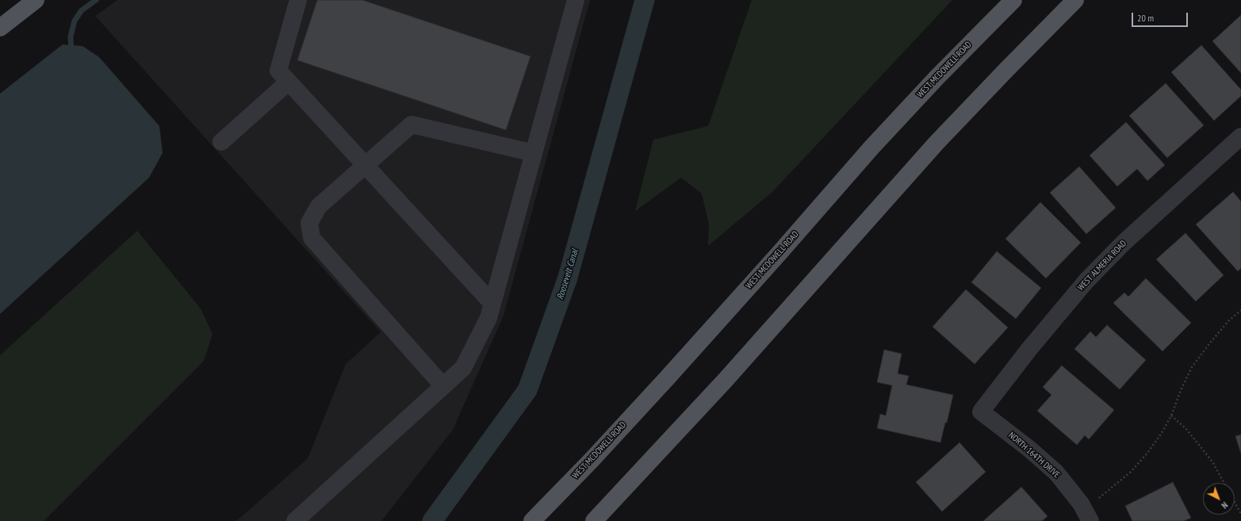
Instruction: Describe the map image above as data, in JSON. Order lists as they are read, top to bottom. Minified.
{"streets":{"main road":["WEST MCDOWELL ROAD"],"street":["WEST ALMERIA ROAD","NORTH 164TH DRIVE"]},"crossings":[["WEST ALMERIA ROAD","NORTH 164TH DRIVE"]],"water":["Roosevelt Canal"],"scale_bar":"20 m","north":"bottom right"}
